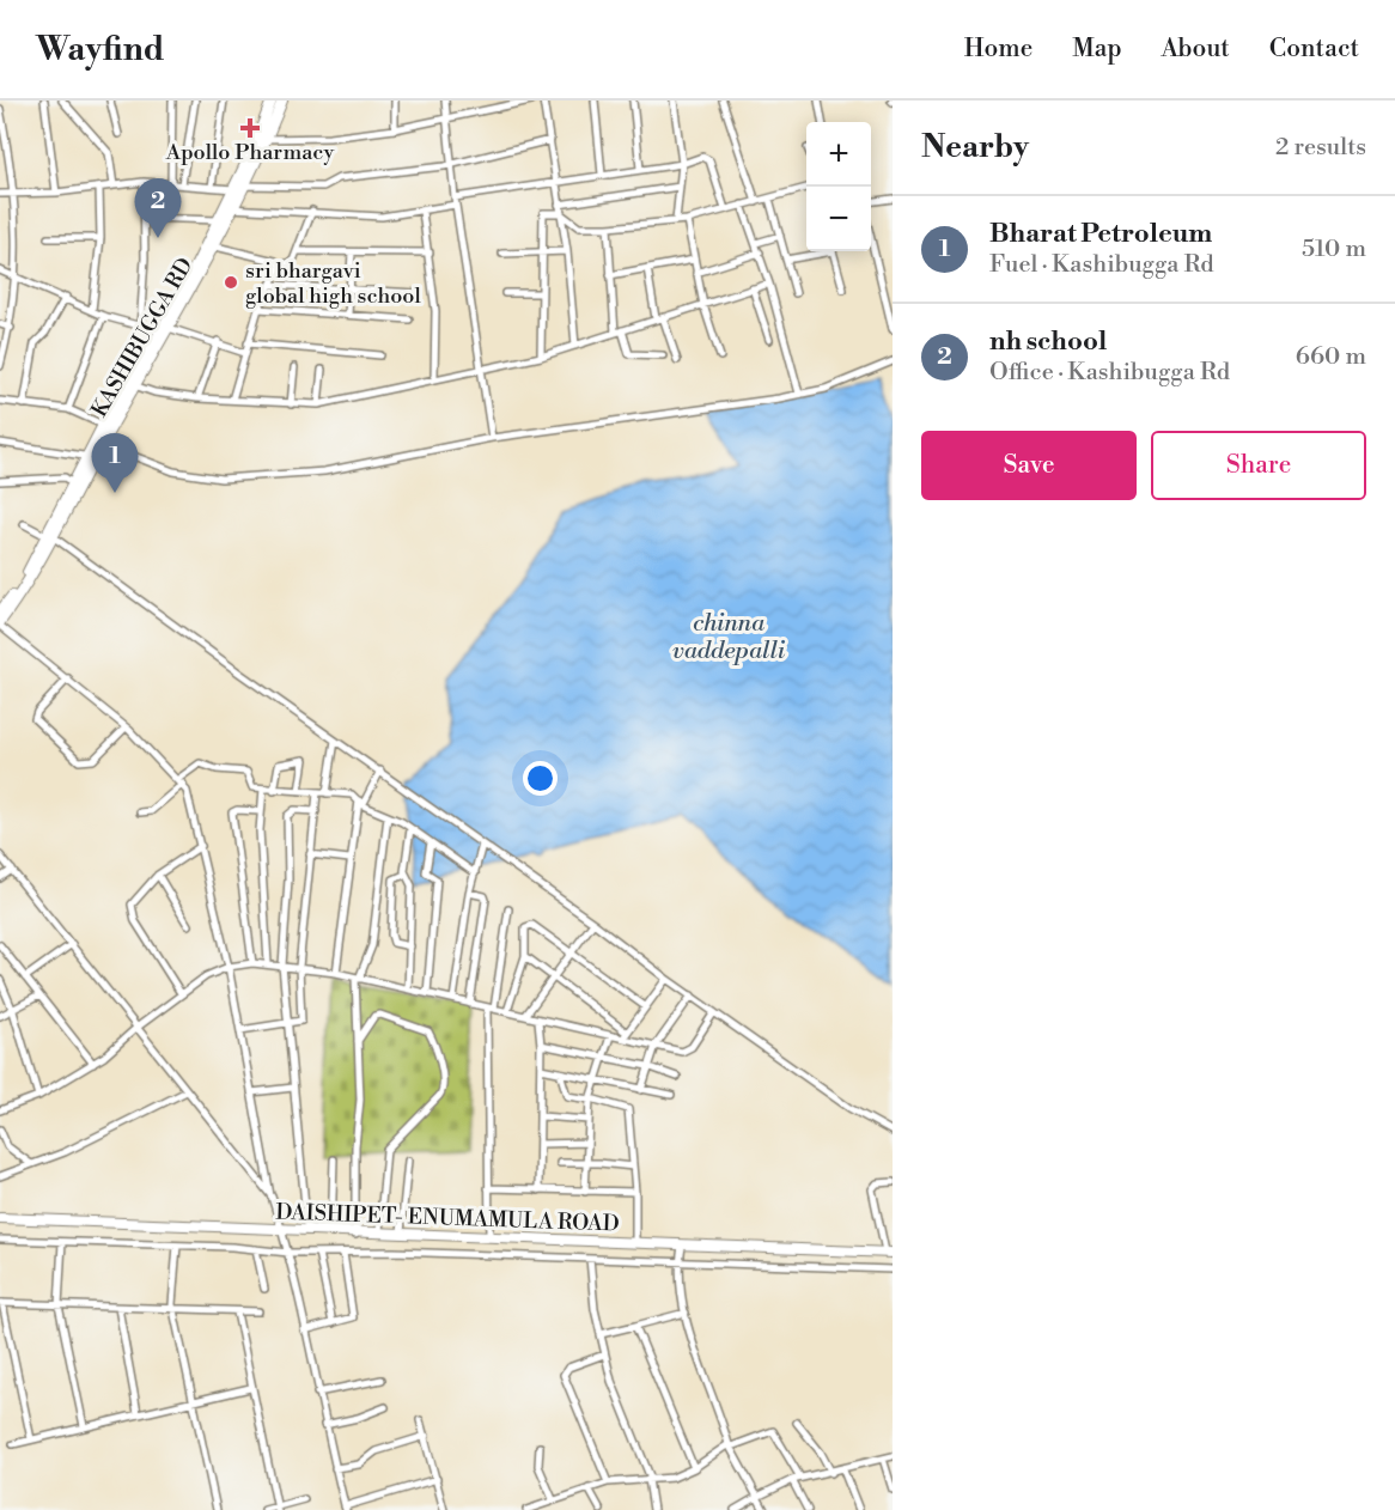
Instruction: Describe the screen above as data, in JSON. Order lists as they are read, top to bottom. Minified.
{"streets":{"main road":["KASHIBUGGA RD","DAISHIPET- ENUMAMULA ROAD"]},"water":["chinna vaddepalli"],"places":{"health":["Apollo Pharmacy"],"other":["sri bhargavi global high school"]},"page":{"header":"Wayfind","nav":["Home","Map","About","Contact"],"heading":["Nearby","2 results"],"map_buttons":["+","−"],"pins":["2","1"],"list":[{"mark":"1","name":"Bharat Petroleum","note":"Fuel · Kashibugga Rd","value":"510 m"},{"mark":"2","name":"nh school","note":"Office · Kashibugga Rd","value":"660 m"}],"buttons":["Save","Share"]}}
